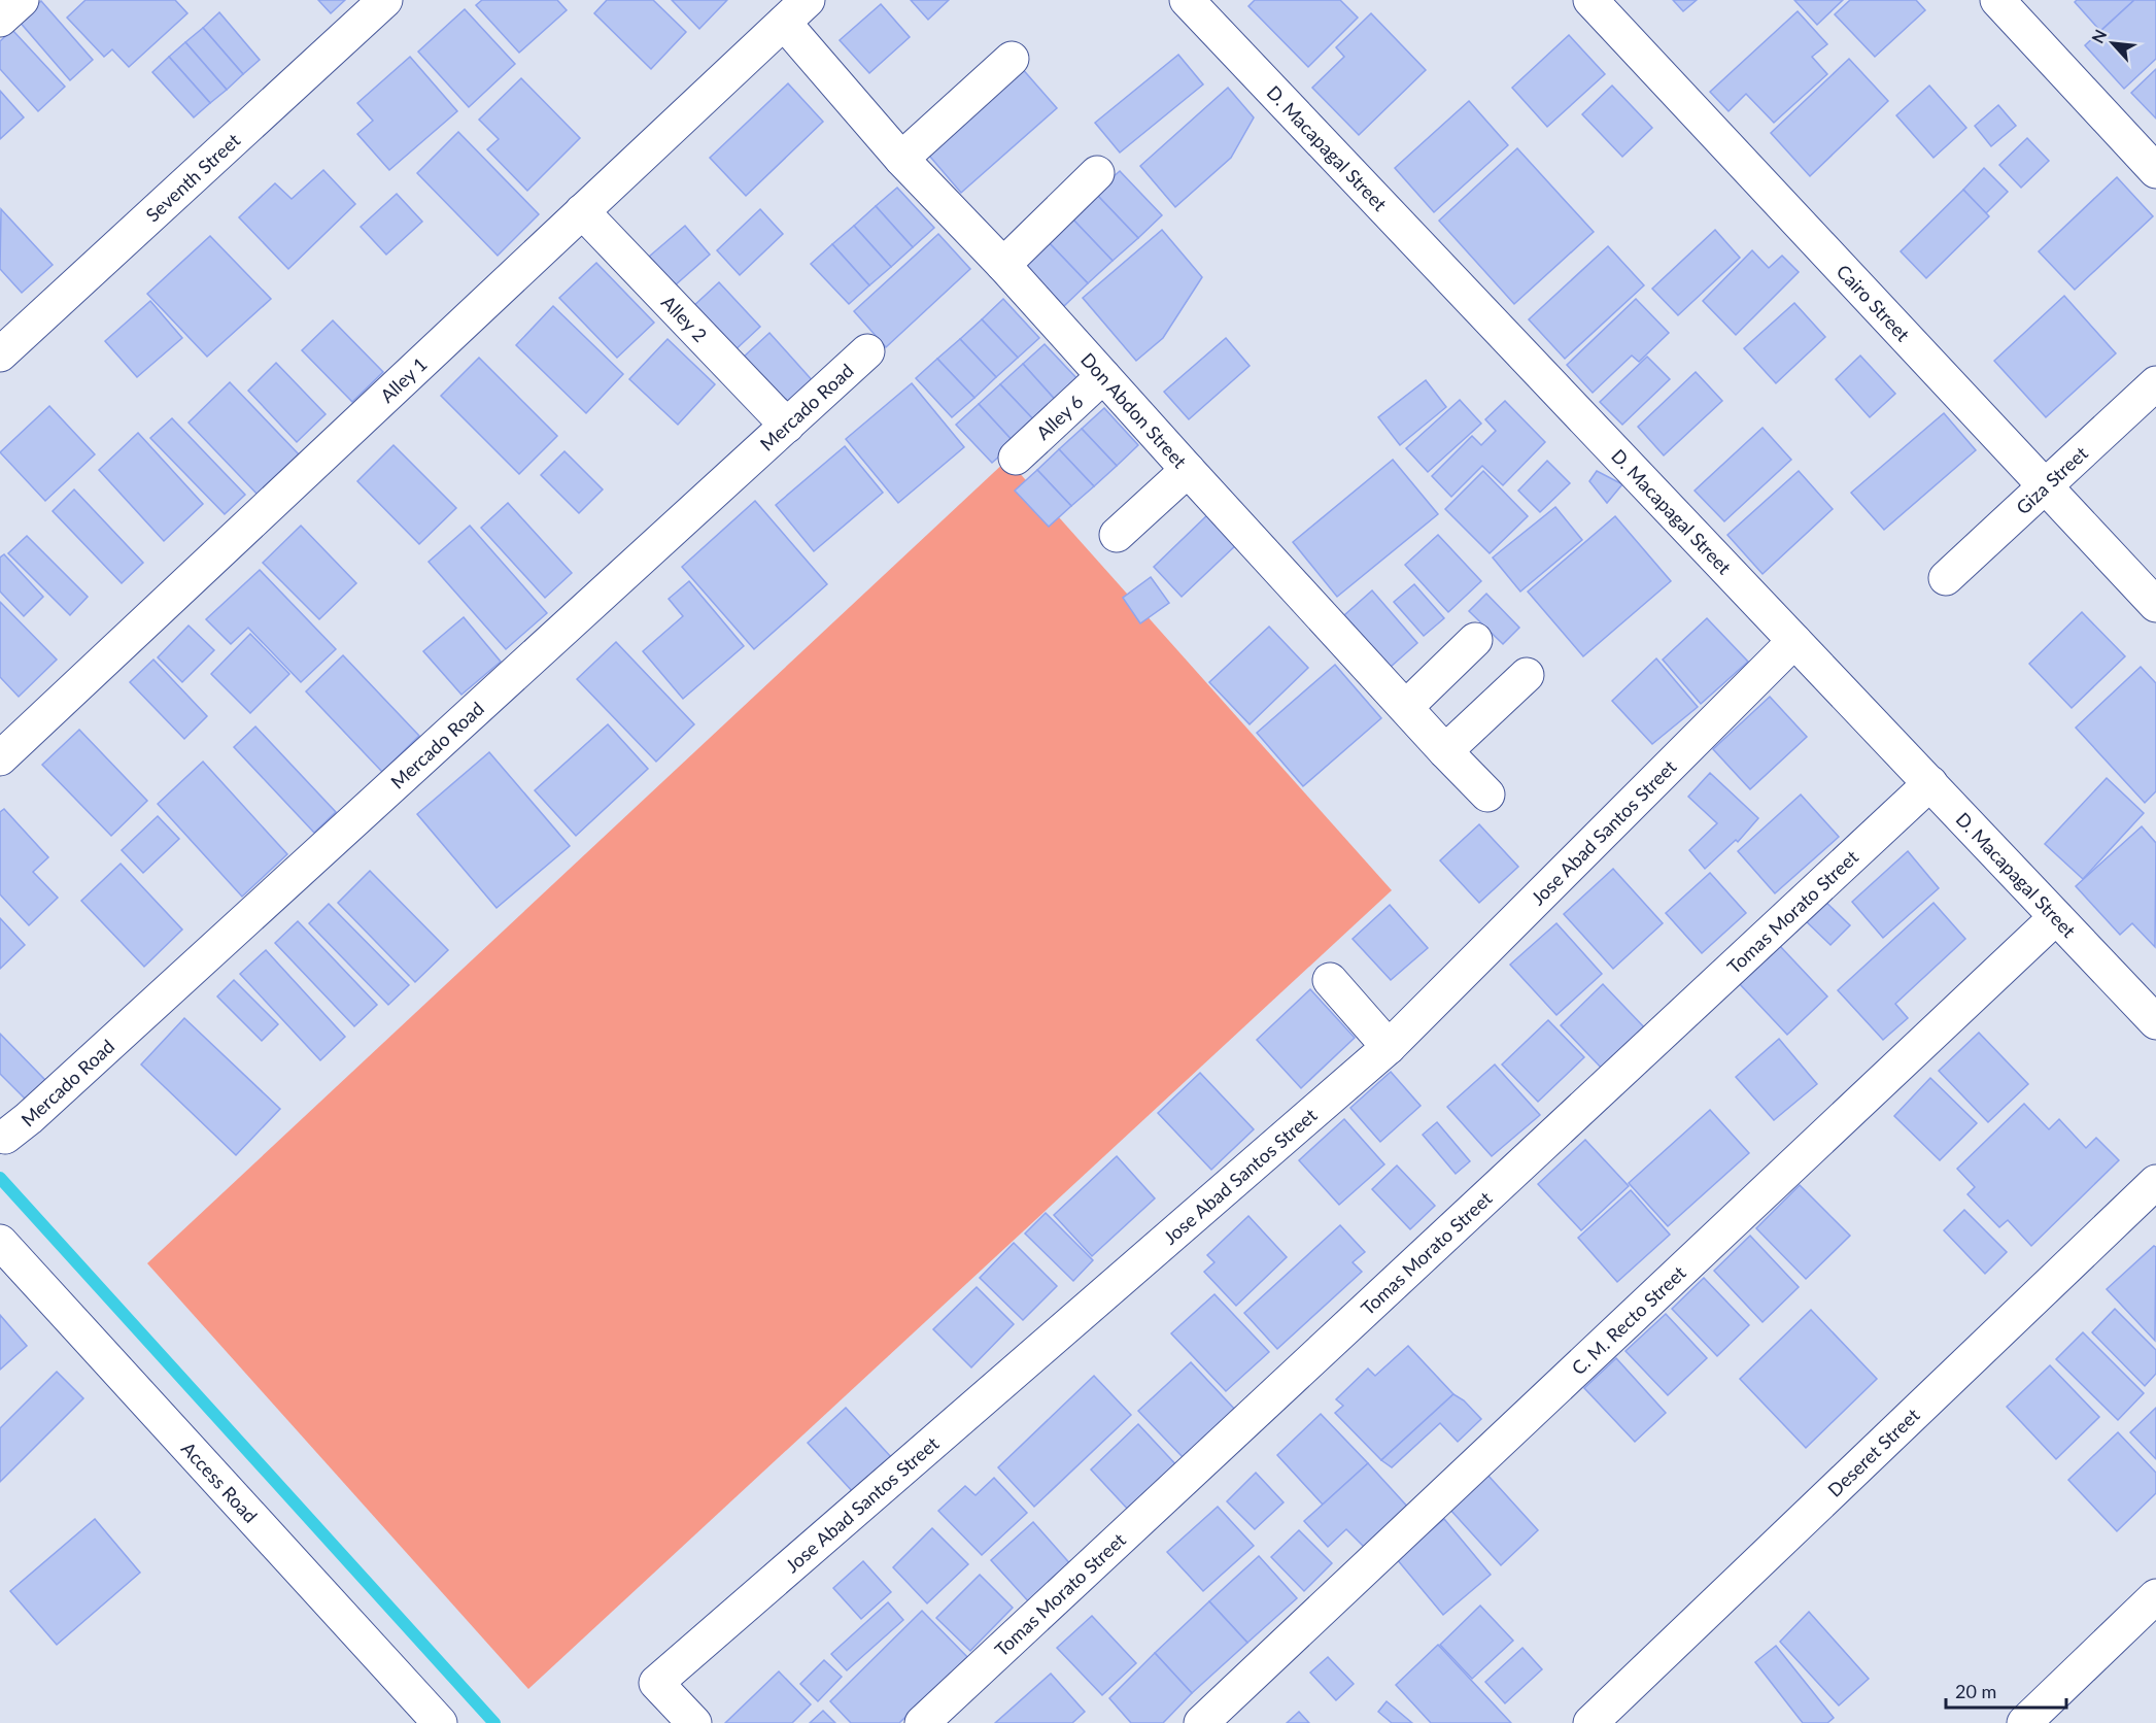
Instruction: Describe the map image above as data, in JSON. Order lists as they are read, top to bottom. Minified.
{"streets":{"street":["D. Macapagal Street","Seventh Street","Cairo Street","Alley 2","Alley 1","Mercado Road","Don Abdon Street","Alley 6","Giza Street","Jose Abad Santos Street","Tomas Morato Street","C. M. Recto Street","Deseret Street","Access Road"]},"crossings":[["D. Macapagal Street","Jose Abad Santos Street"],["D. Macapagal Street","Tomas Morato Street"],["D. Macapagal Street","C. M. Recto Street"],["Cairo Street","Giza Street"],["Alley 2","Alley 1"],["Alley 2","Mercado Road"],["Alley 1","Don Abdon Street"],["Don Abdon Street","Alley 6"]],"scale_bar":"20 m","north":"top left"}
